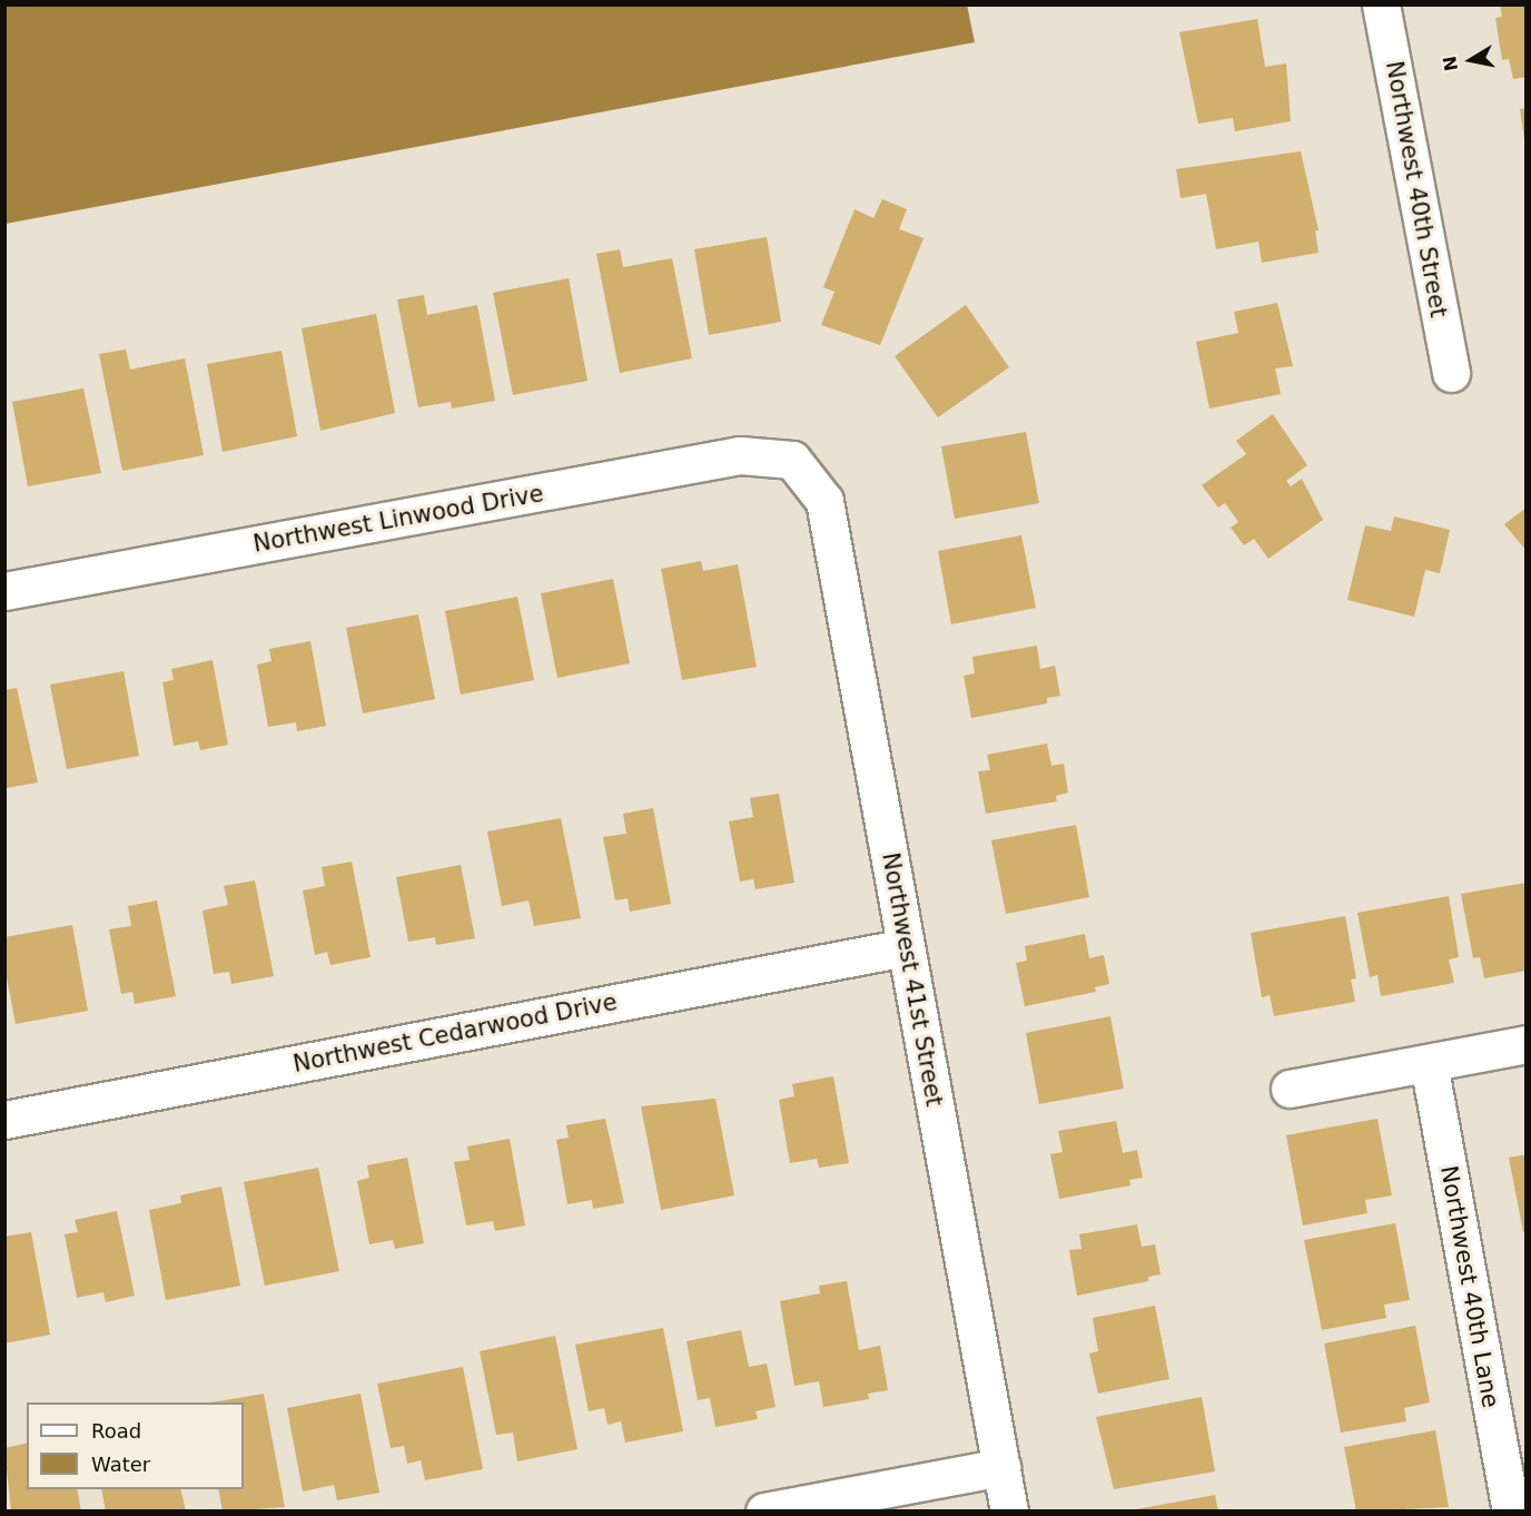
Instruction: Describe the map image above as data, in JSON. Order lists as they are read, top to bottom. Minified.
{"streets":{"street":["Northwest 40th Street","Northwest Linwood Drive","Northwest 41st Street","Northwest Cedarwood Drive","Northwest 40th Lane"]},"crossings":[["Northwest Linwood Drive","Northwest 41st Street"],["Northwest 41st Street","Northwest Cedarwood Drive"]],"legend":["Road","Water"],"north":"left"}
